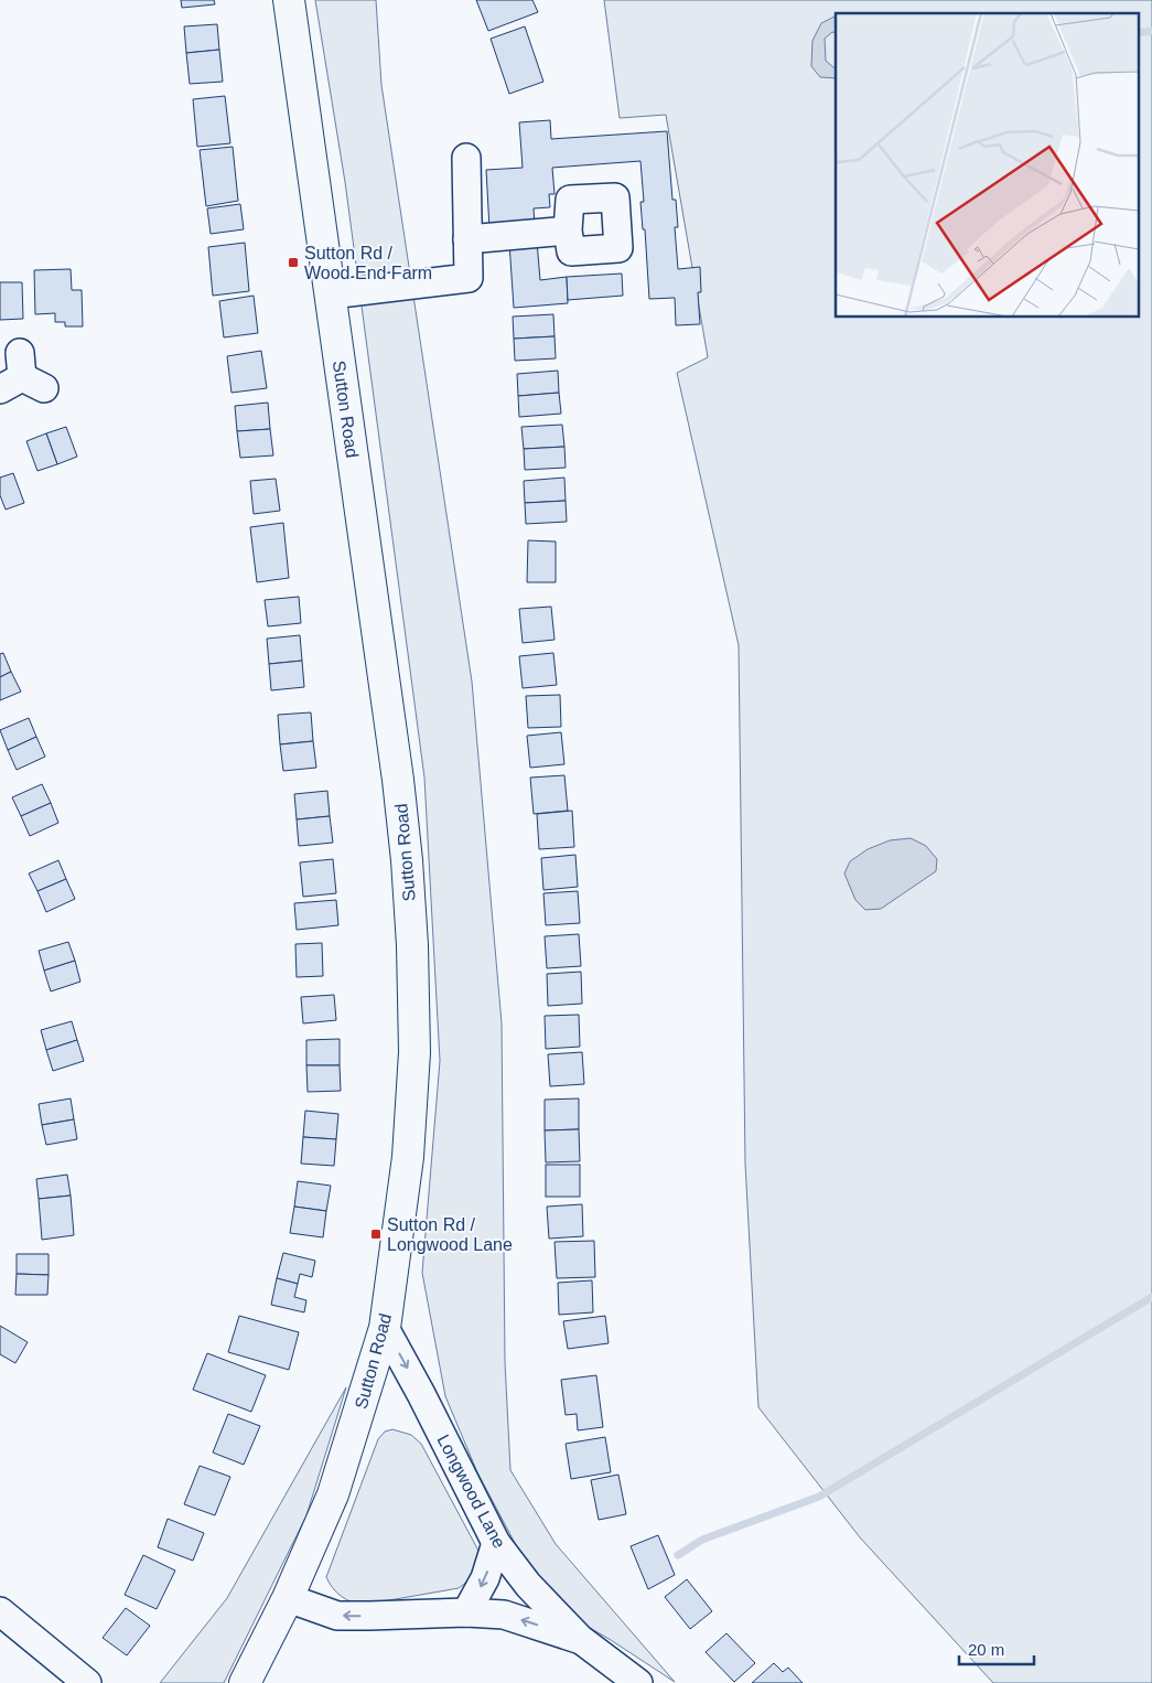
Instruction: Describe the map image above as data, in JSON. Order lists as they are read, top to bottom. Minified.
{"streets":{"main road":["Sutton Road"],"street":["Longwood Lane"]},"crossings":[["Sutton Road","Longwood Lane"]],"places":{"transit":["Sutton Rd / Wood End Farm","Sutton Rd / Longwood Lane"]},"scale_bar":"20 m"}
